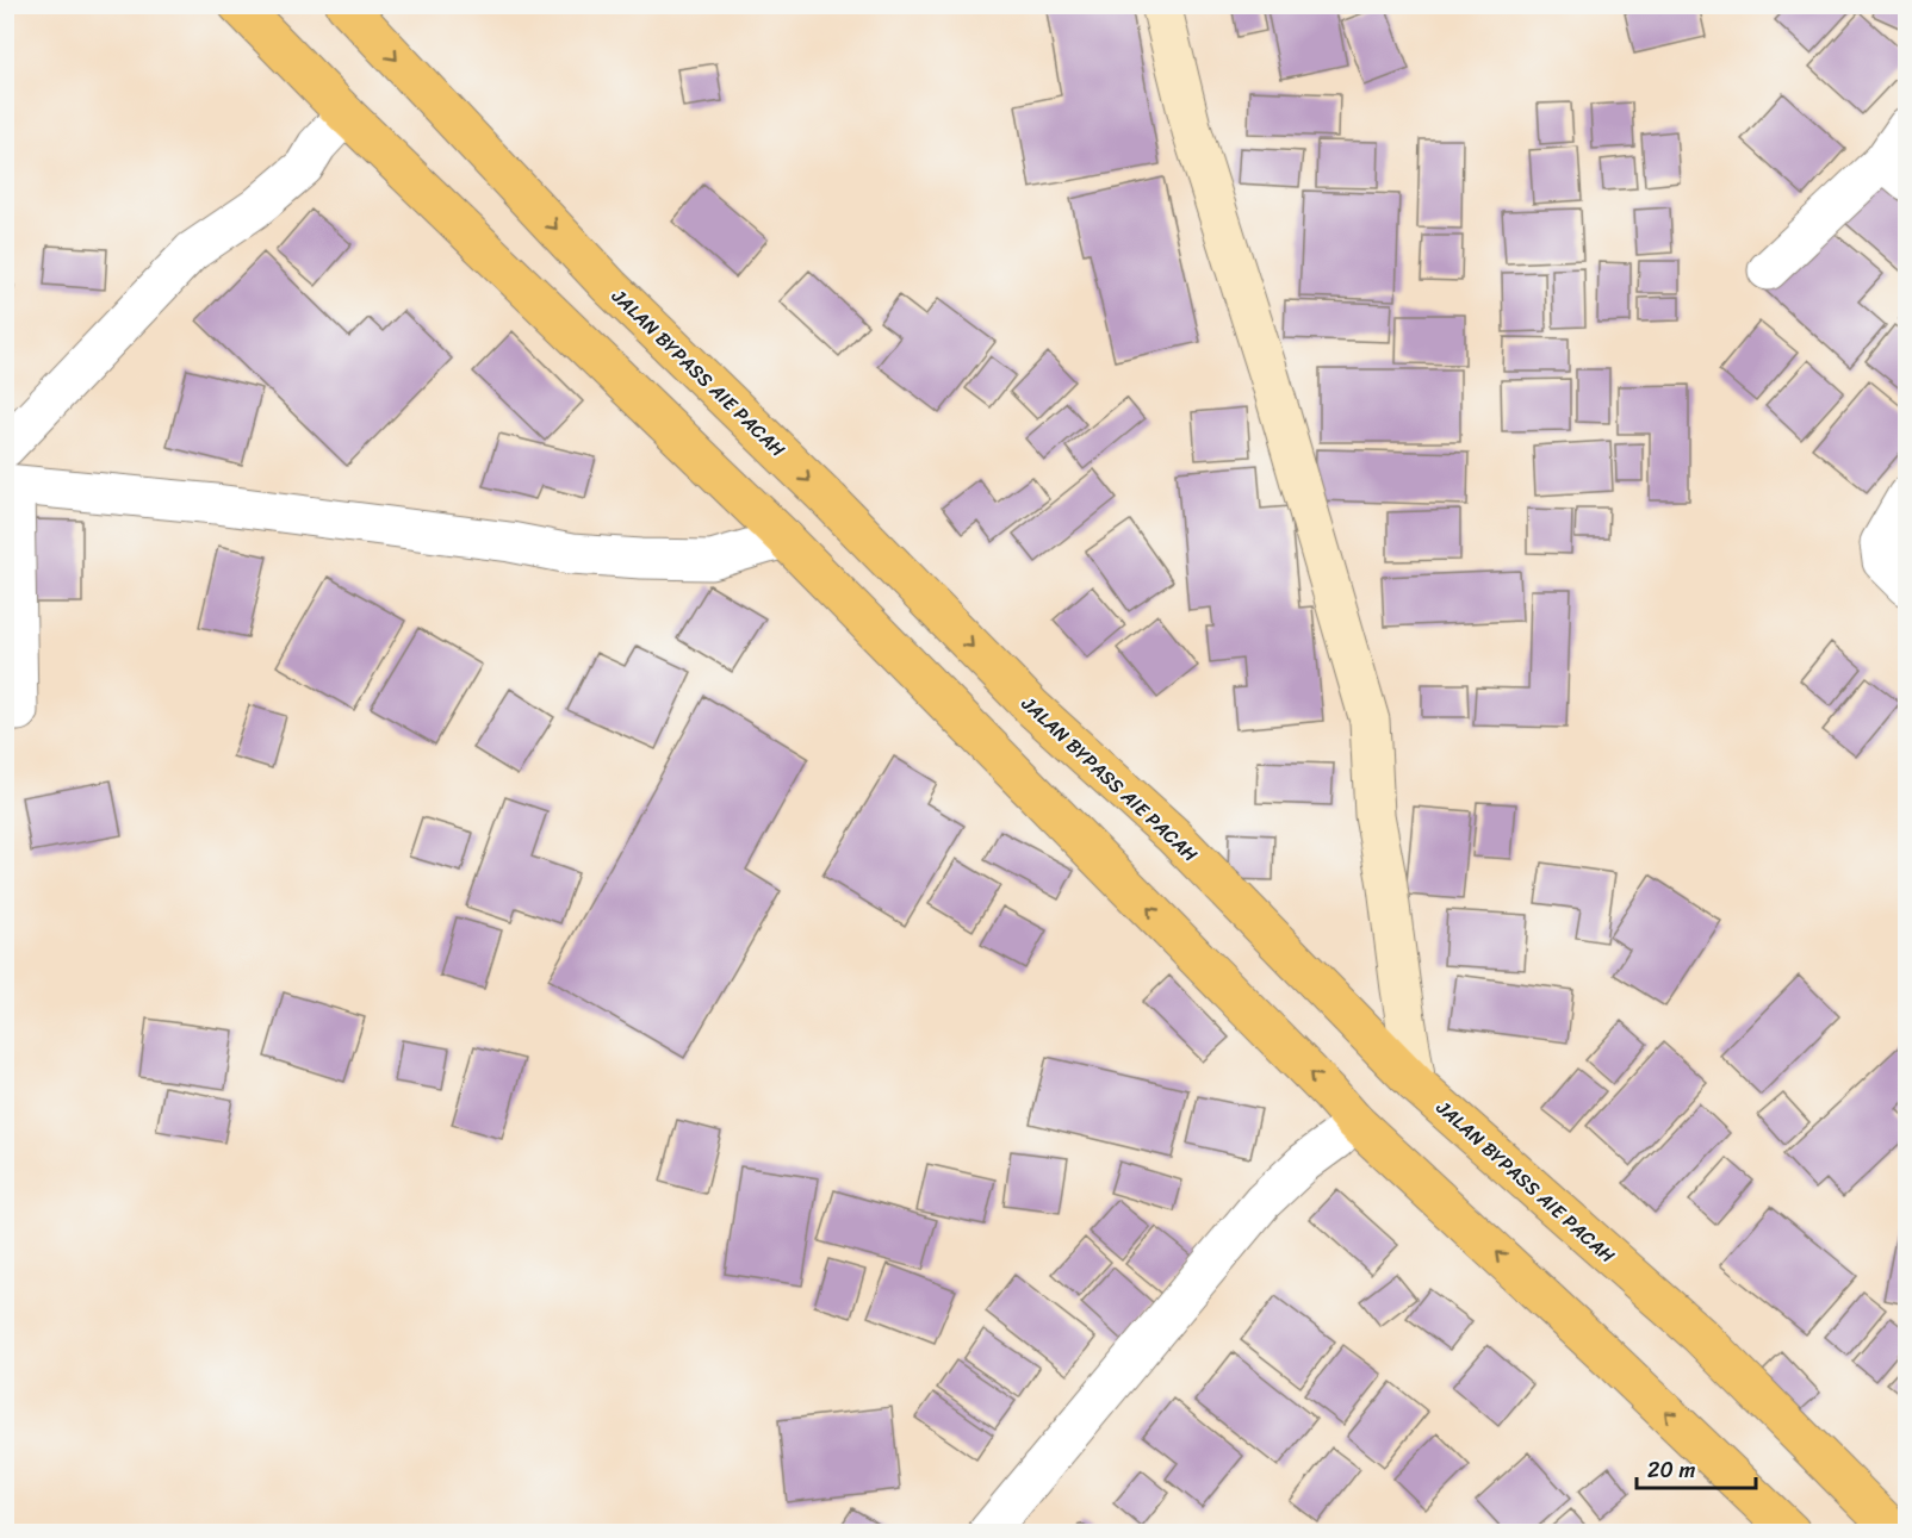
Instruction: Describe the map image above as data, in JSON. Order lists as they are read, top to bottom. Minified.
{"streets":{"highway":["JALAN BYPASS AIE PACAH"]},"scale_bar":"20 m"}
